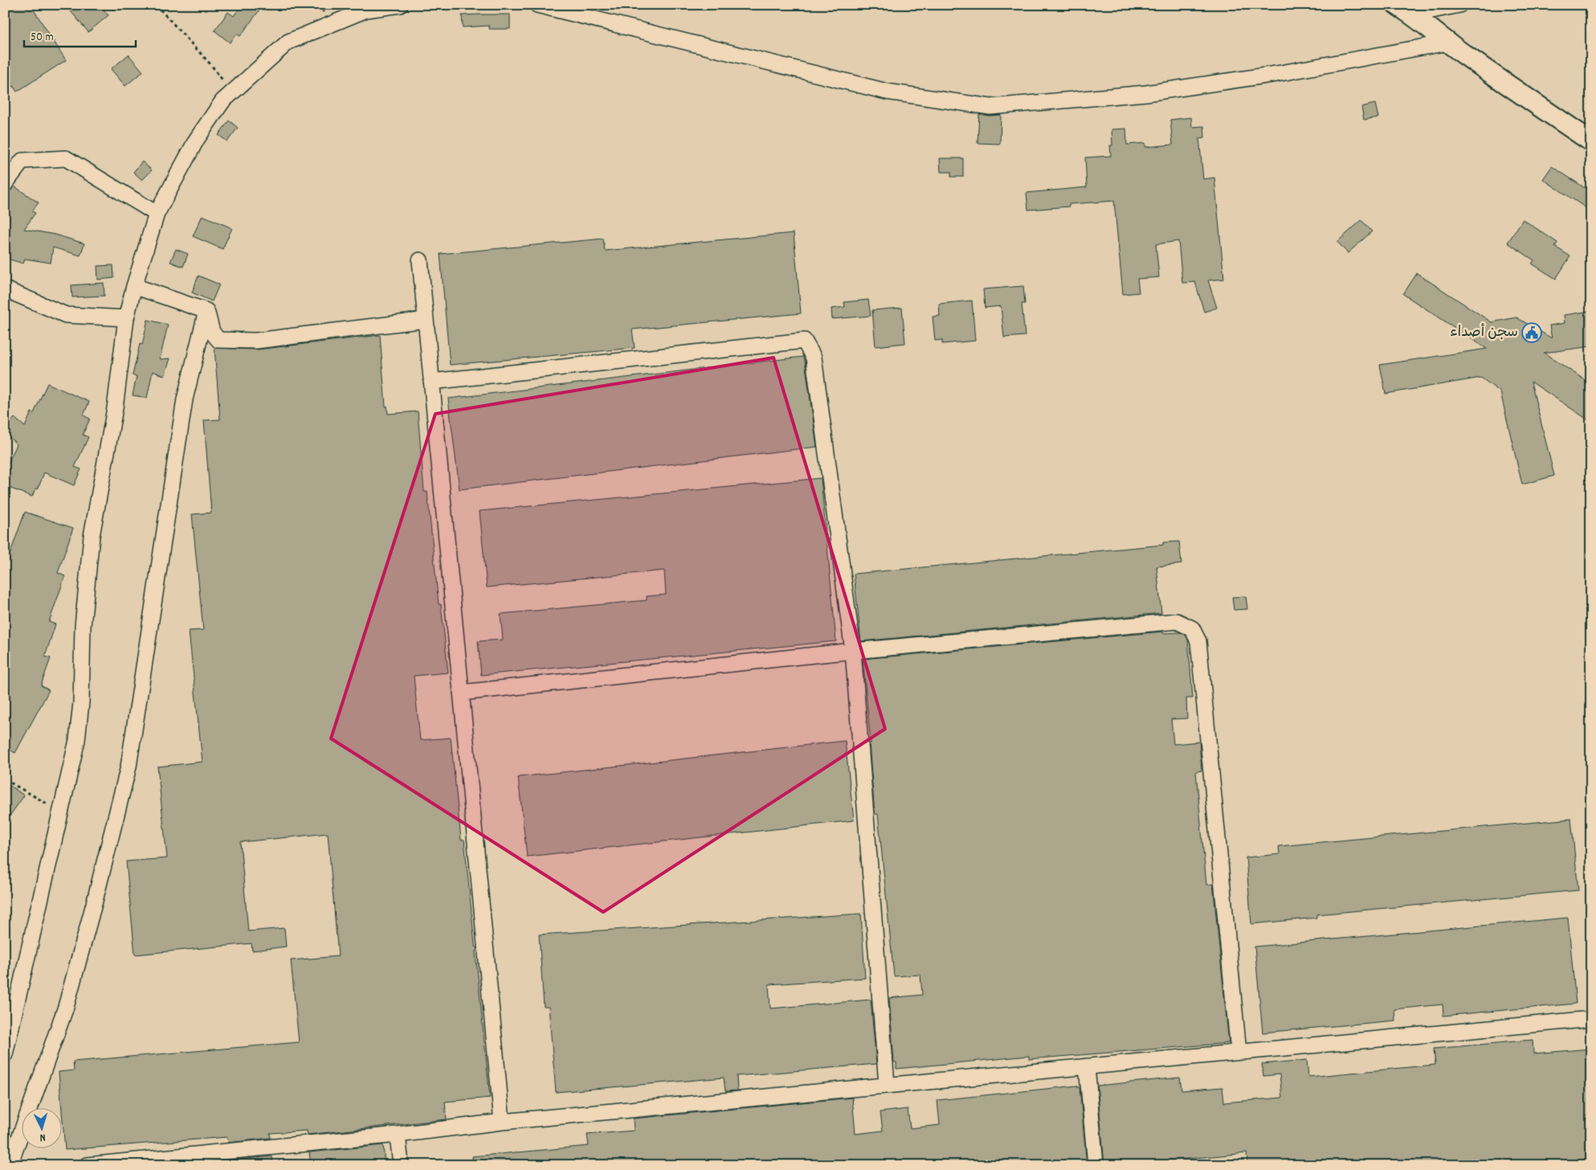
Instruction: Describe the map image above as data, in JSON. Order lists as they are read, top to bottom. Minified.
{"places":{"public building":["سجن أصداء"]},"scale_bar":"50 m","north":"bottom"}
